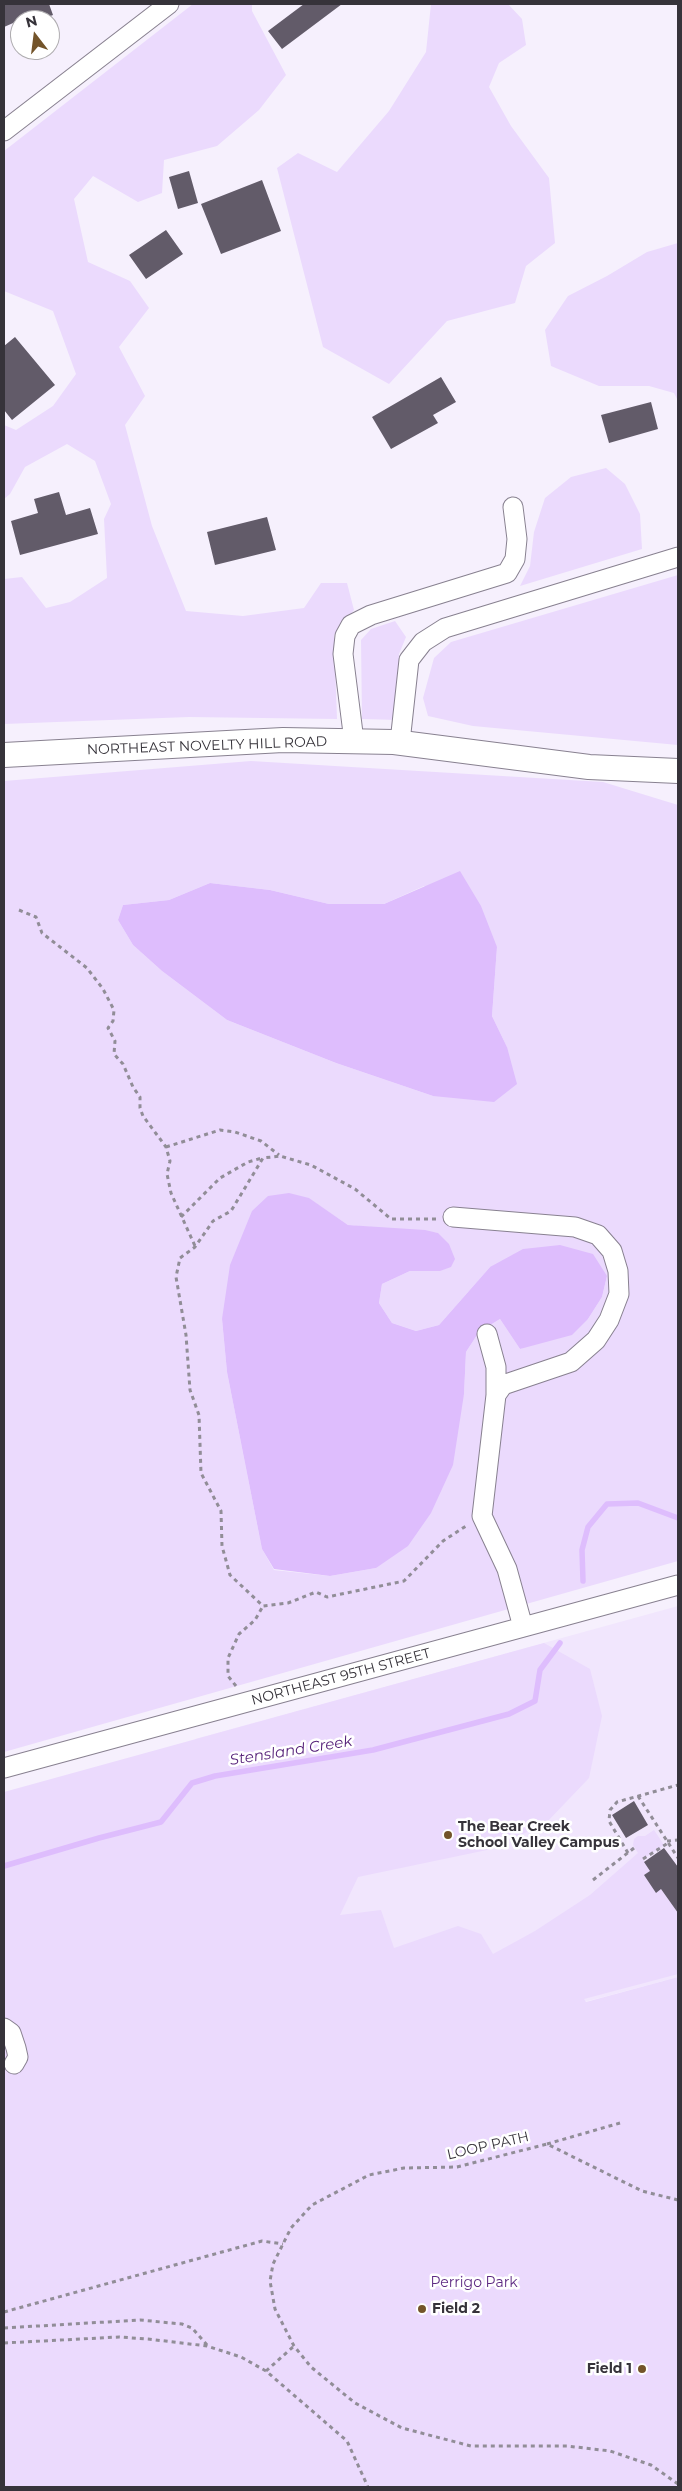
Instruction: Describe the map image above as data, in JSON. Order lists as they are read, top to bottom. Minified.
{"streets":{"main road":["NORTHEAST NOVELTY HILL ROAD"],"street":["NORTHEAST 95TH STREET"],"path":["LOOP PATH"]},"water":["Stensland Creek"],"parks":["Perrigo Park"],"places":["The Bear Creek School Valley Campus","Field 2","Field 1"],"north":"top"}
